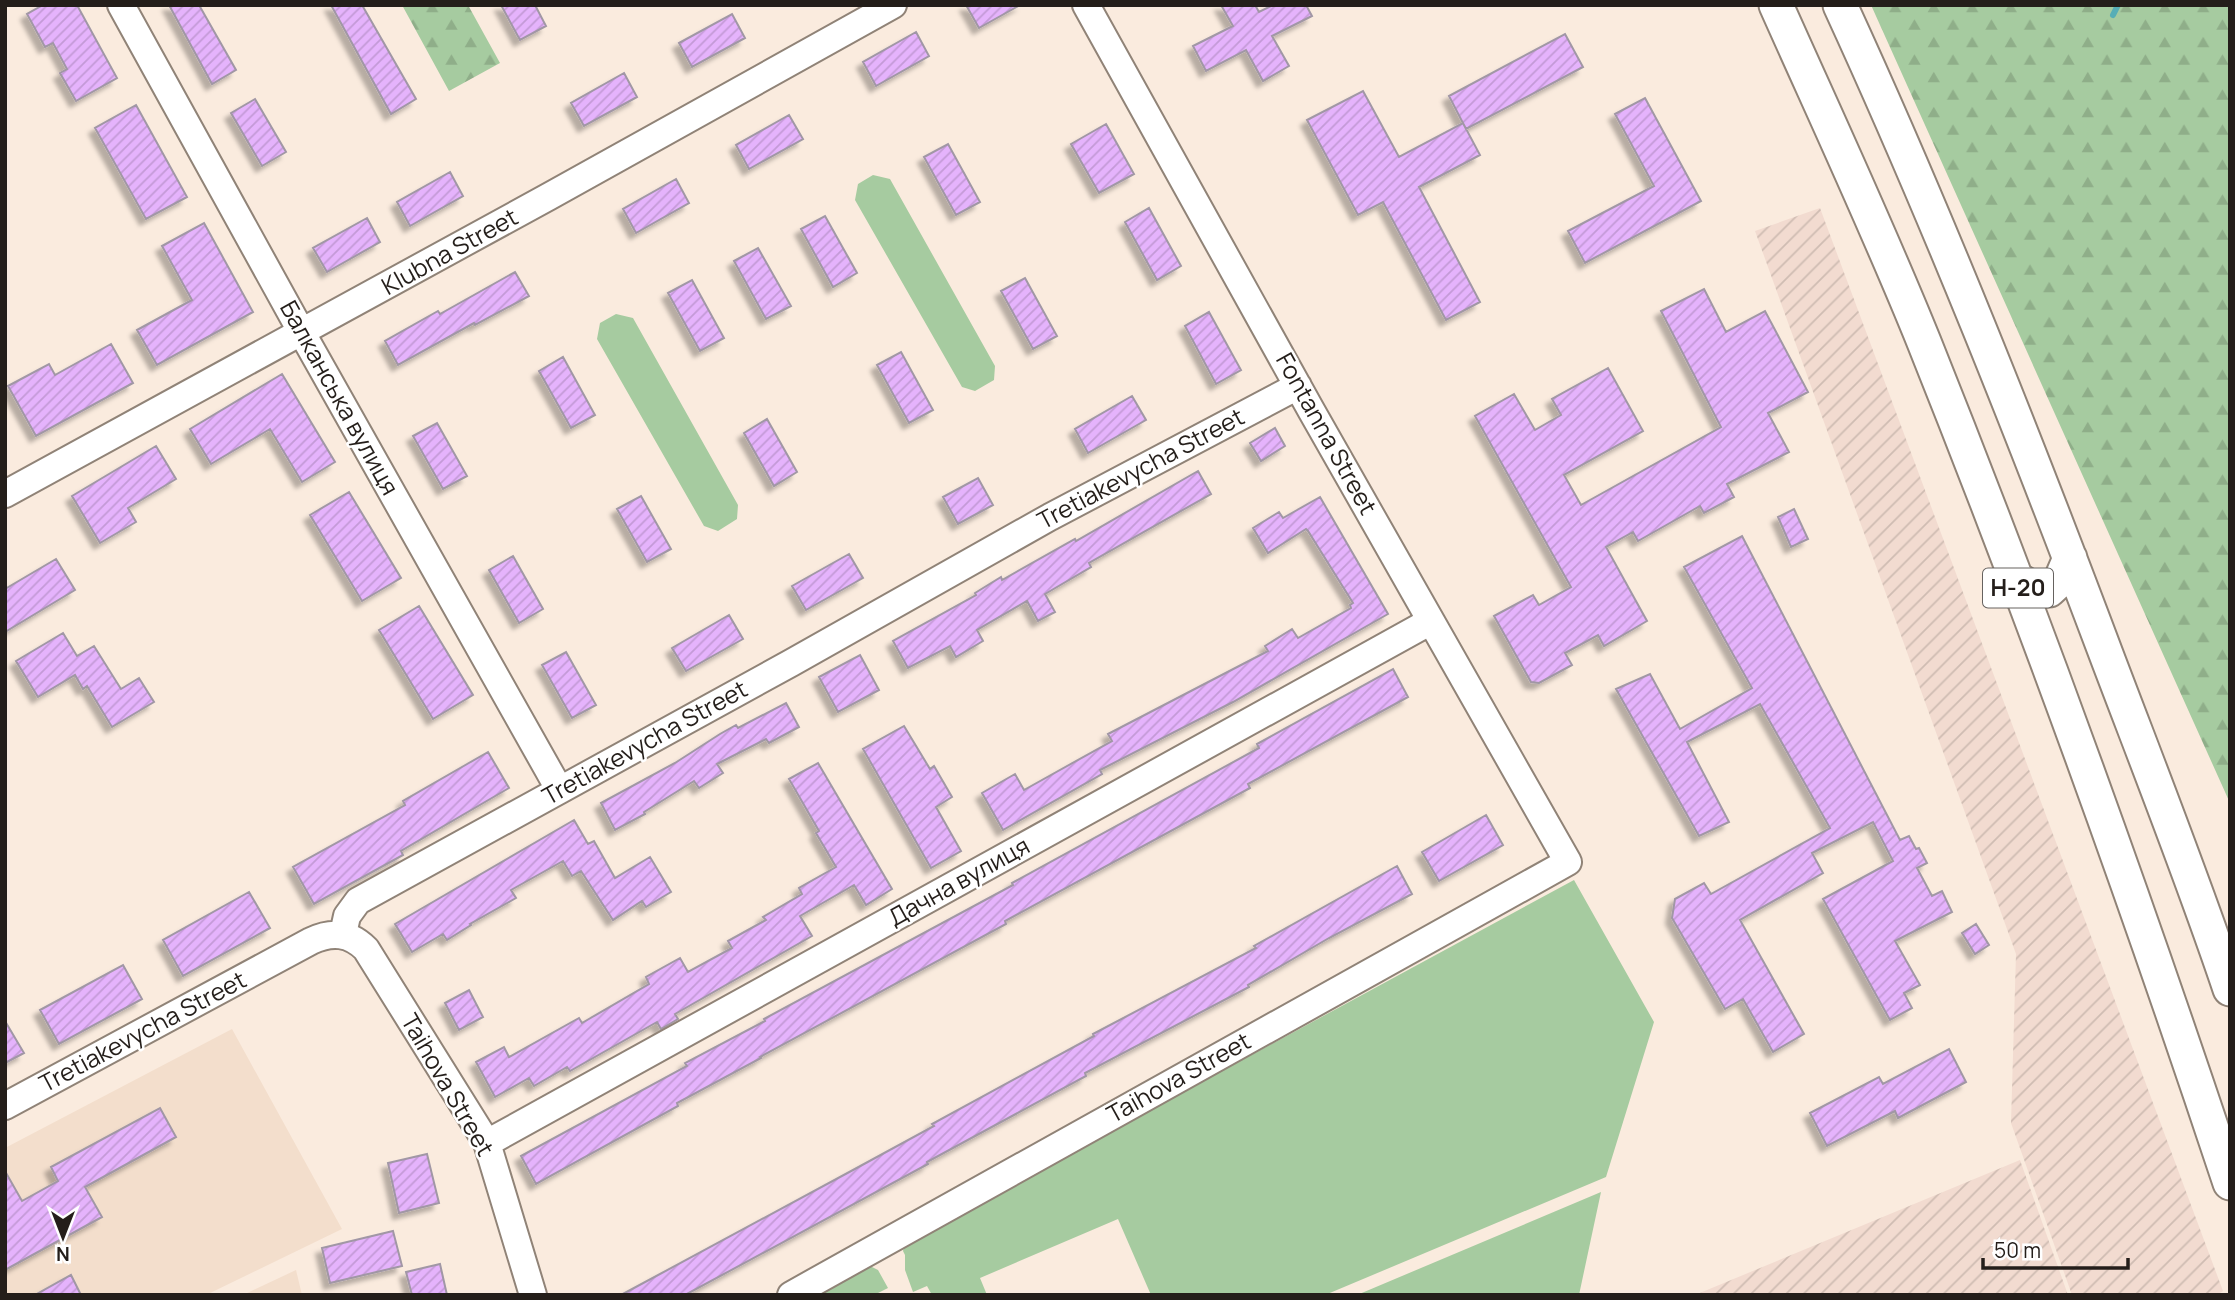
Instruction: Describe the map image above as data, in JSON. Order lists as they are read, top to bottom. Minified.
{"streets":{"main road":["Н-20"],"street":["Klubna Street","Балканська вулиця","Fontanna Street","Tretiakevycha Street","Дачна вулиця","Taihova Street"]},"crossings":[["Klubna Street","Балканська вулиця"],["Балканська вулиця","Tretiakevycha Street"],["Fontanna Street","Tretiakevycha Street"],["Fontanna Street","Дачна вулиця"],["Fontanna Street","Taihova Street"],["Tretiakevycha Street","Taihova Street"],["Дачна вулиця","Taihova Street"]],"scale_bar":"50 m","north":"bottom"}
